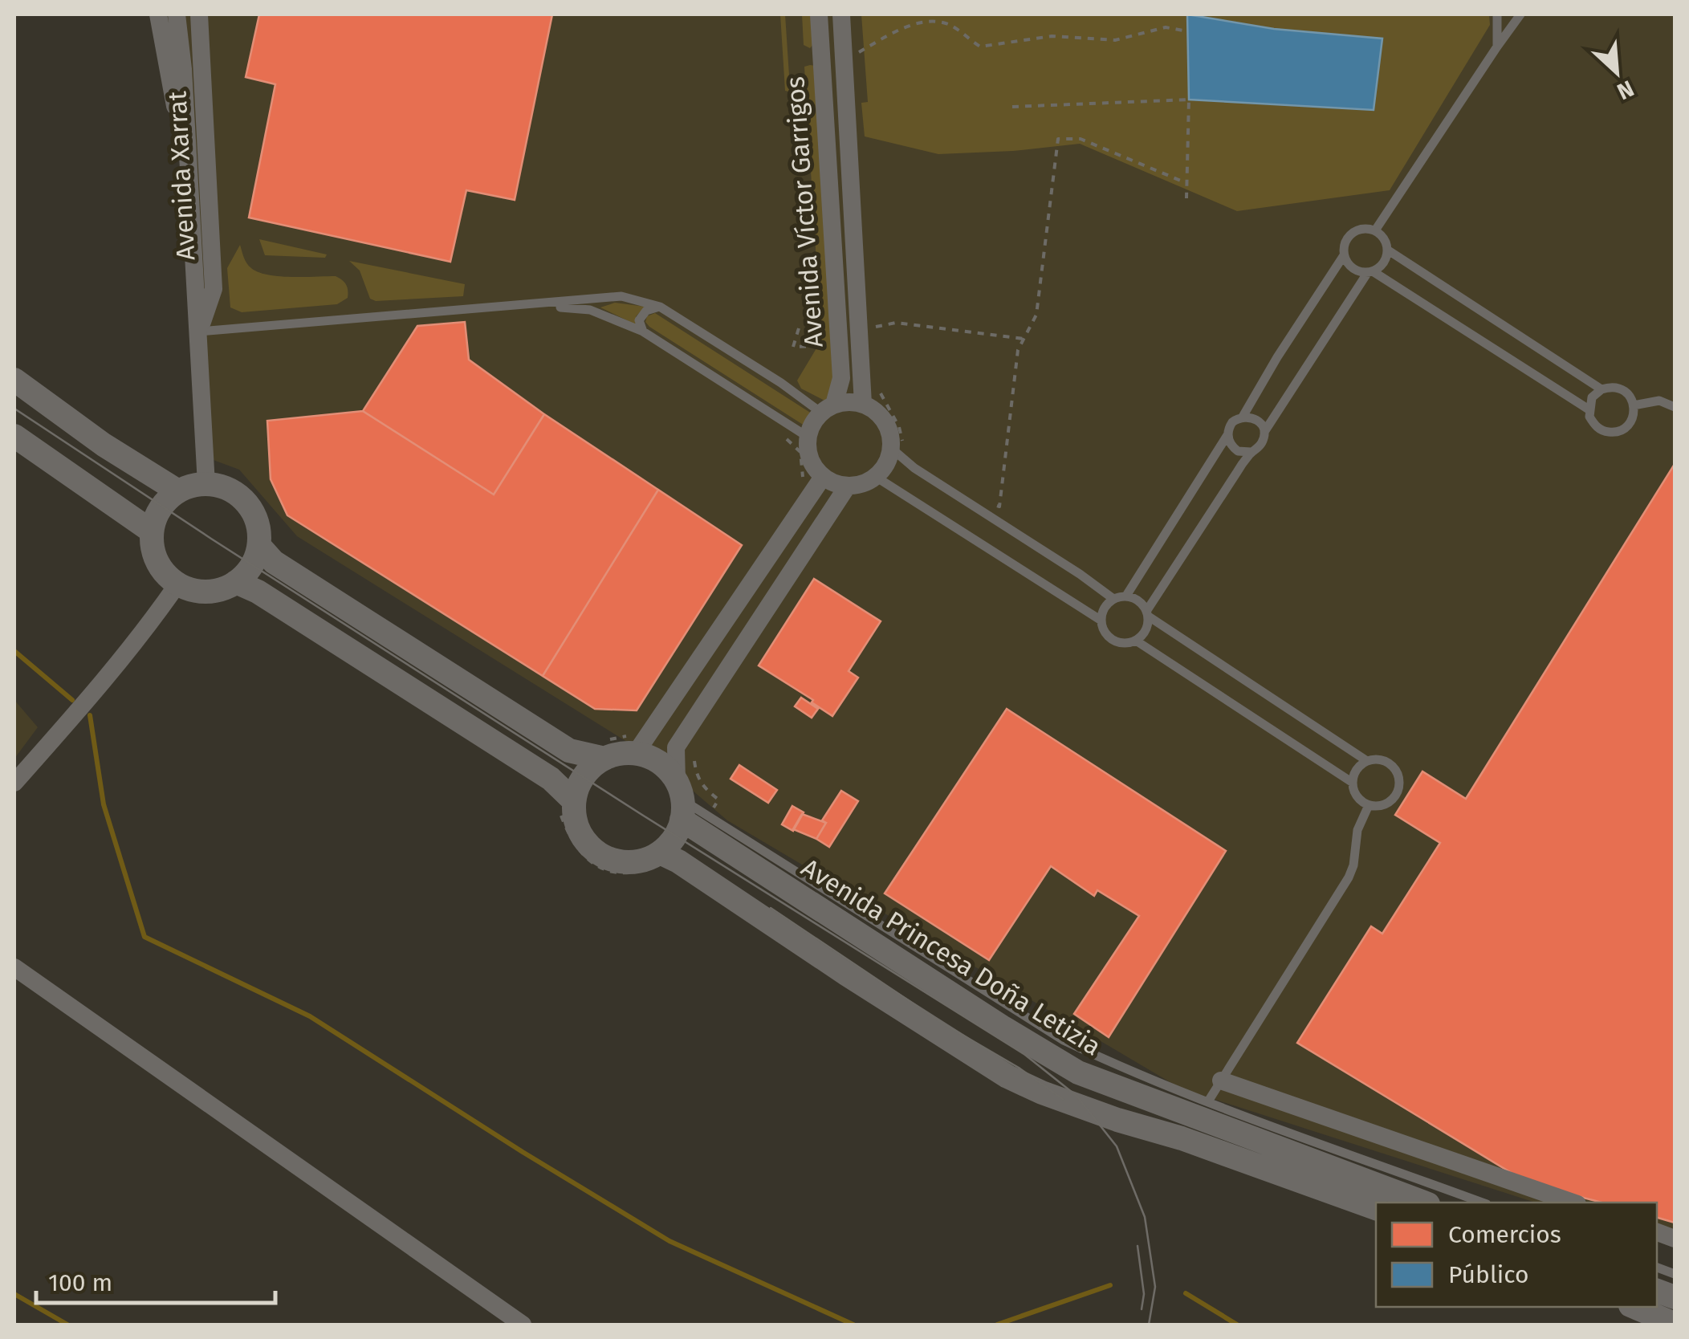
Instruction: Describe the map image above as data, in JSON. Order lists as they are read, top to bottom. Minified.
{"streets":{"street":["Avenida Xarrat","Avenida Víctor Garrigos","Avenida Princesa Doña Letizia"]},"legend":["Comercios","Público"],"scale_bar":"100 m","north":"bottom right"}
